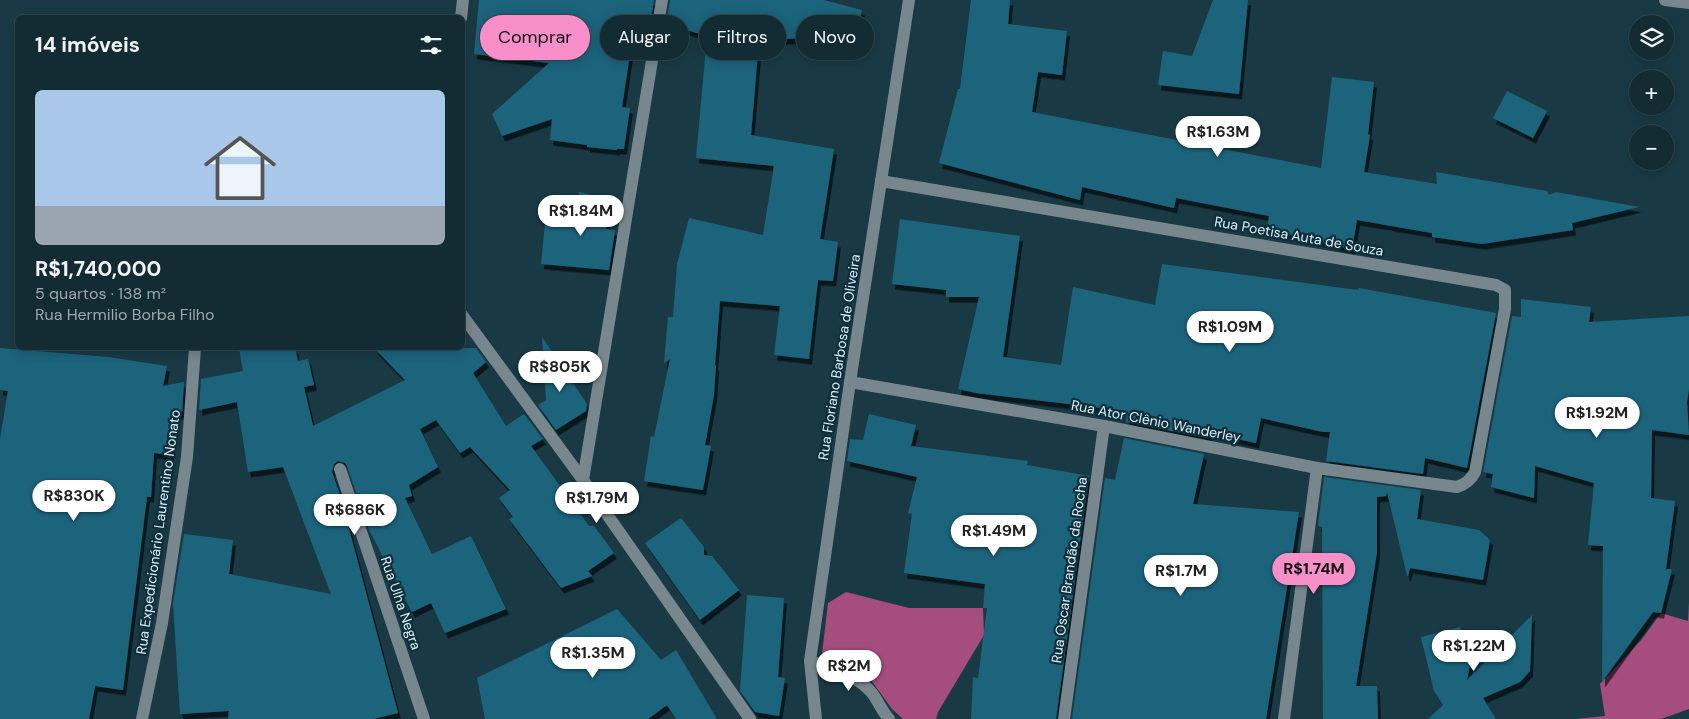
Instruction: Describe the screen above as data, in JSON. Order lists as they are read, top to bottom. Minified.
{"streets":{"street":["Rua Poetisa Auta de Souza","Rua Floriano Barbosa de Oliveira","Rua Ator Clênio Wanderley","Rua Expedicionário Laurentino Nonato","Rua Oscar Brandão da Rocha","Rua Ulha Negra"]},"crossings":[["Rua Poetisa Auta de Souza","Rua Floriano Barbosa de Oliveira"],["Rua Poetisa Auta de Souza","Rua Ator Clênio Wanderley"],["Rua Floriano Barbosa de Oliveira","Rua Ator Clênio Wanderley"],["Rua Ator Clênio Wanderley","Rua Oscar Brandão da Rocha"]],"page":{"map_buttons":["+","−"],"chip":["Comprar","Alugar","Filtros","Novo"],"heading":"14 imóveis","list":[{"name":"R$1,740,000","note":"5 quartos · 138 m² · Rua Hermilio Borba Filho"}],"price":["R$1.63M","R$1.84M","R$1.09M","R$805K","R$1.92M","R$830K","R$1.79M","R$686K","R$1.49M","R$1.74M","R$1.7M","R$1.22M","R$1.35M","R$2M"]}}
